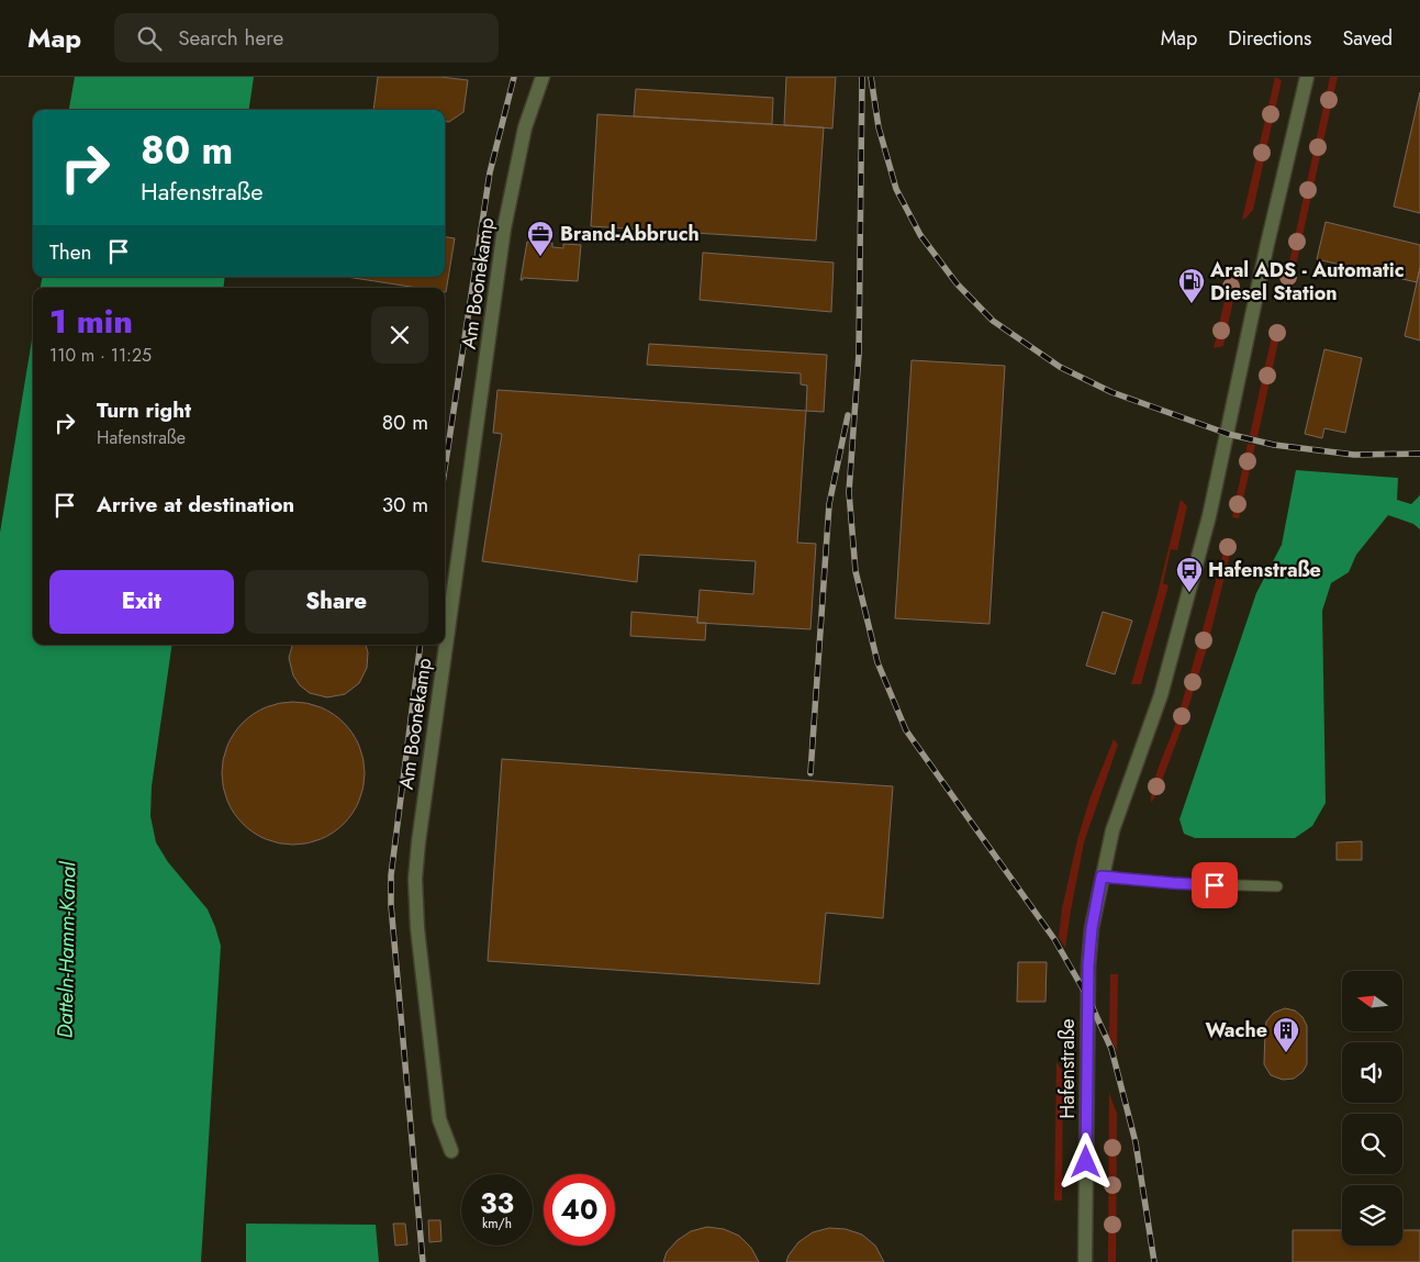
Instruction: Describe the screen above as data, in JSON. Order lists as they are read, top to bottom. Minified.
{"streets":{"street":["Am Boonekamp","Hafenstraße"]},"water":["Datteln-Hamm-Kanal"],"places":{"office":["Brand-Abbruch"],"fuel station":["Aral ADS - Automatic Diesel Station"],"bus stop":["Hafenstraße"],"building":["Wache"]},"north":"left","page":{"header":"Map","search":"Search here","nav":["Map","Directions","Saved"],"turn":["80 m","Hafenstraße"],"then":"Then","heading":["1 min","110 m · 11:25"],"list":[{"name":"Turn right","note":"Hafenstraße","value":"80 m"},{"name":"Arrive at destination","value":"30 m"}],"buttons":["Exit","Share"],"speed":"33 km/h","limit":"40"}}
